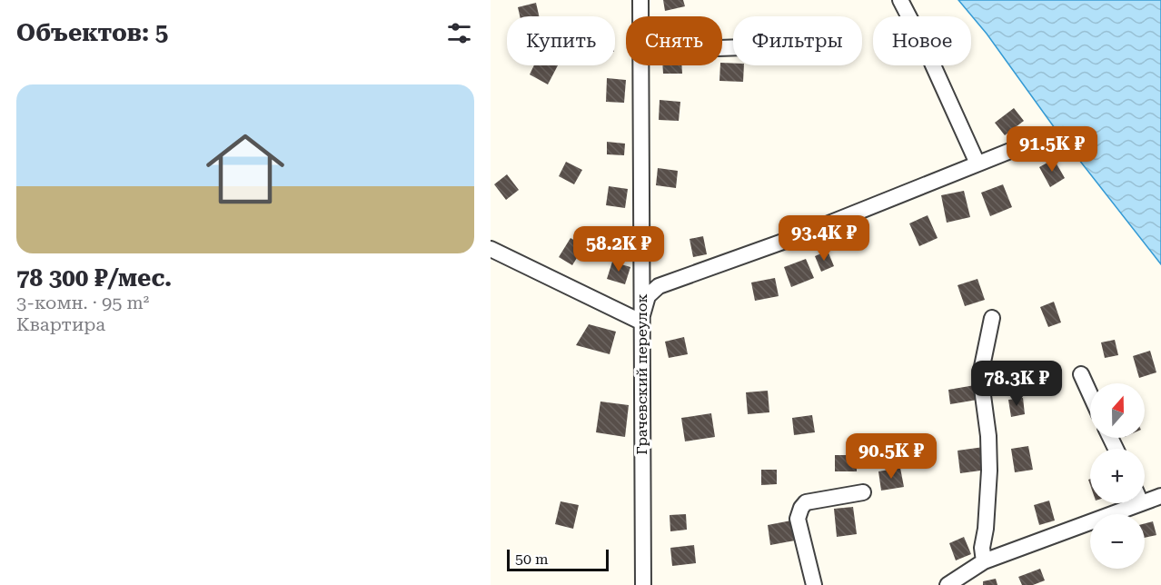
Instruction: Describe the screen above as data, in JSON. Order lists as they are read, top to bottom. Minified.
{"streets":{"street":["Грачевский переулок"]},"scale_bar":"50 m","north":"top","page":{"heading":"Объектов: 5","chip":["Купить","Снять","Фильтры","Новое"],"list":[{"name":"78 300 ₽/мес.","note":"3-комн. · 95 m² · Квартира"}],"price":["91.5K ₽","93.4K ₽","58.2K ₽","78.3K ₽","90.5K ₽"],"map_buttons":["+","−"],"scale":"50 m"}}
